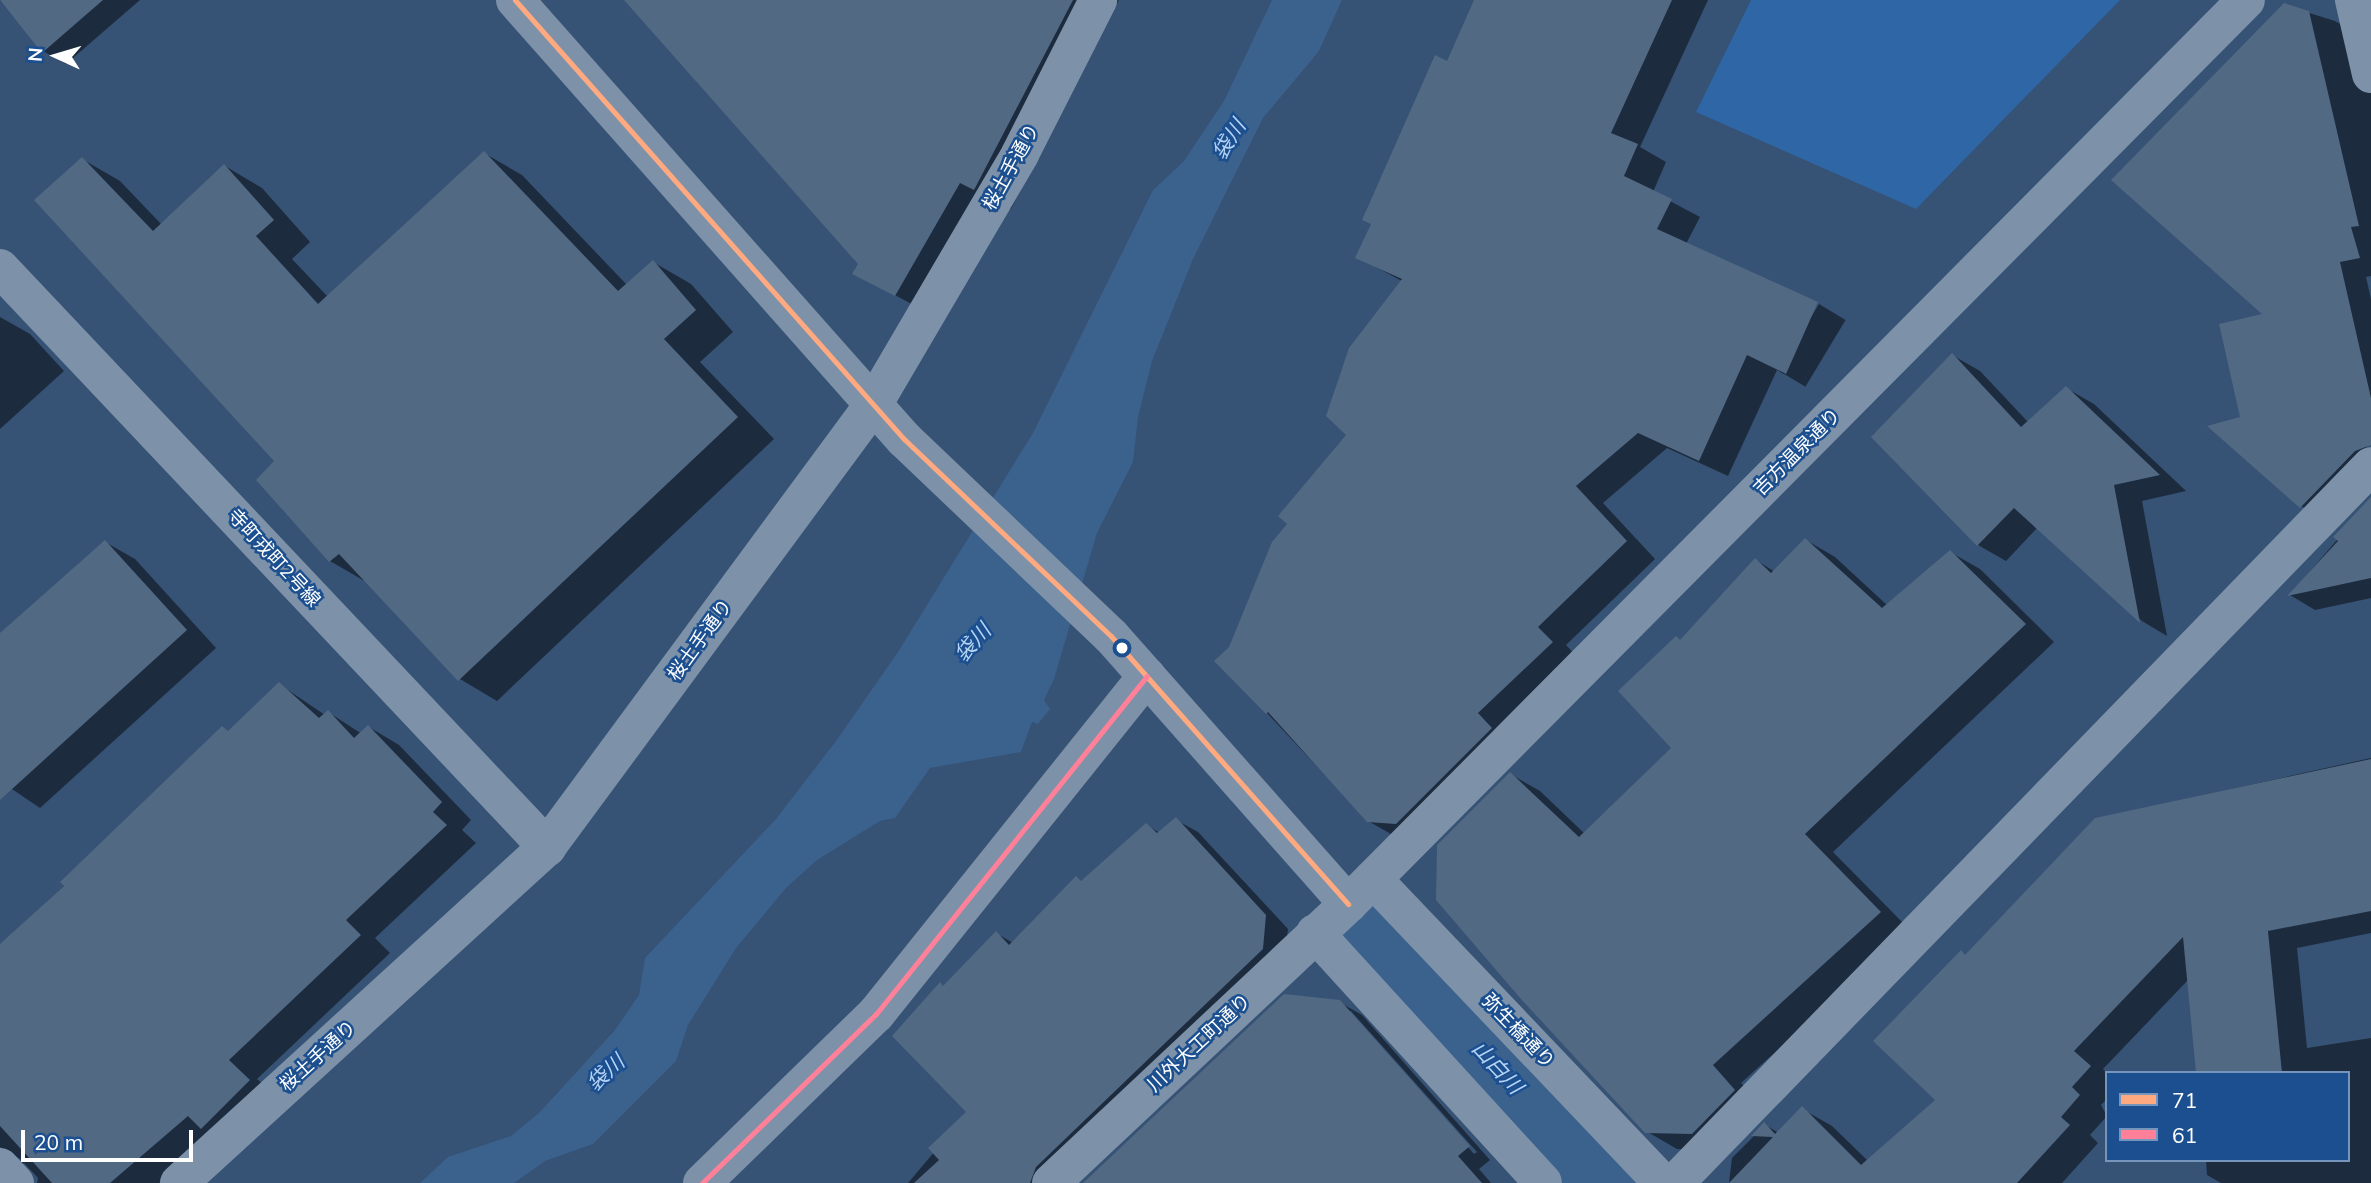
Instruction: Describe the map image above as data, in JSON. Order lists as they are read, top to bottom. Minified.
{"streets":{"street":["桜土手通り","吉方温泉通り","寺町戎町2号線","弥生橋通り","川外大工町通り"]},"crossings":[["桜土手通り","寺町戎町2号線"],["桜土手通り","弥生橋通り"],["吉方温泉通り","弥生橋通り"],["吉方温泉通り","川外大工町通り"],["弥生橋通り","川外大工町通り"]],"water":["袋川","山白川"],"lines":["transit line 71","transit line 61"],"legend":["71","61"],"scale_bar":"20 m","north":"left"}
